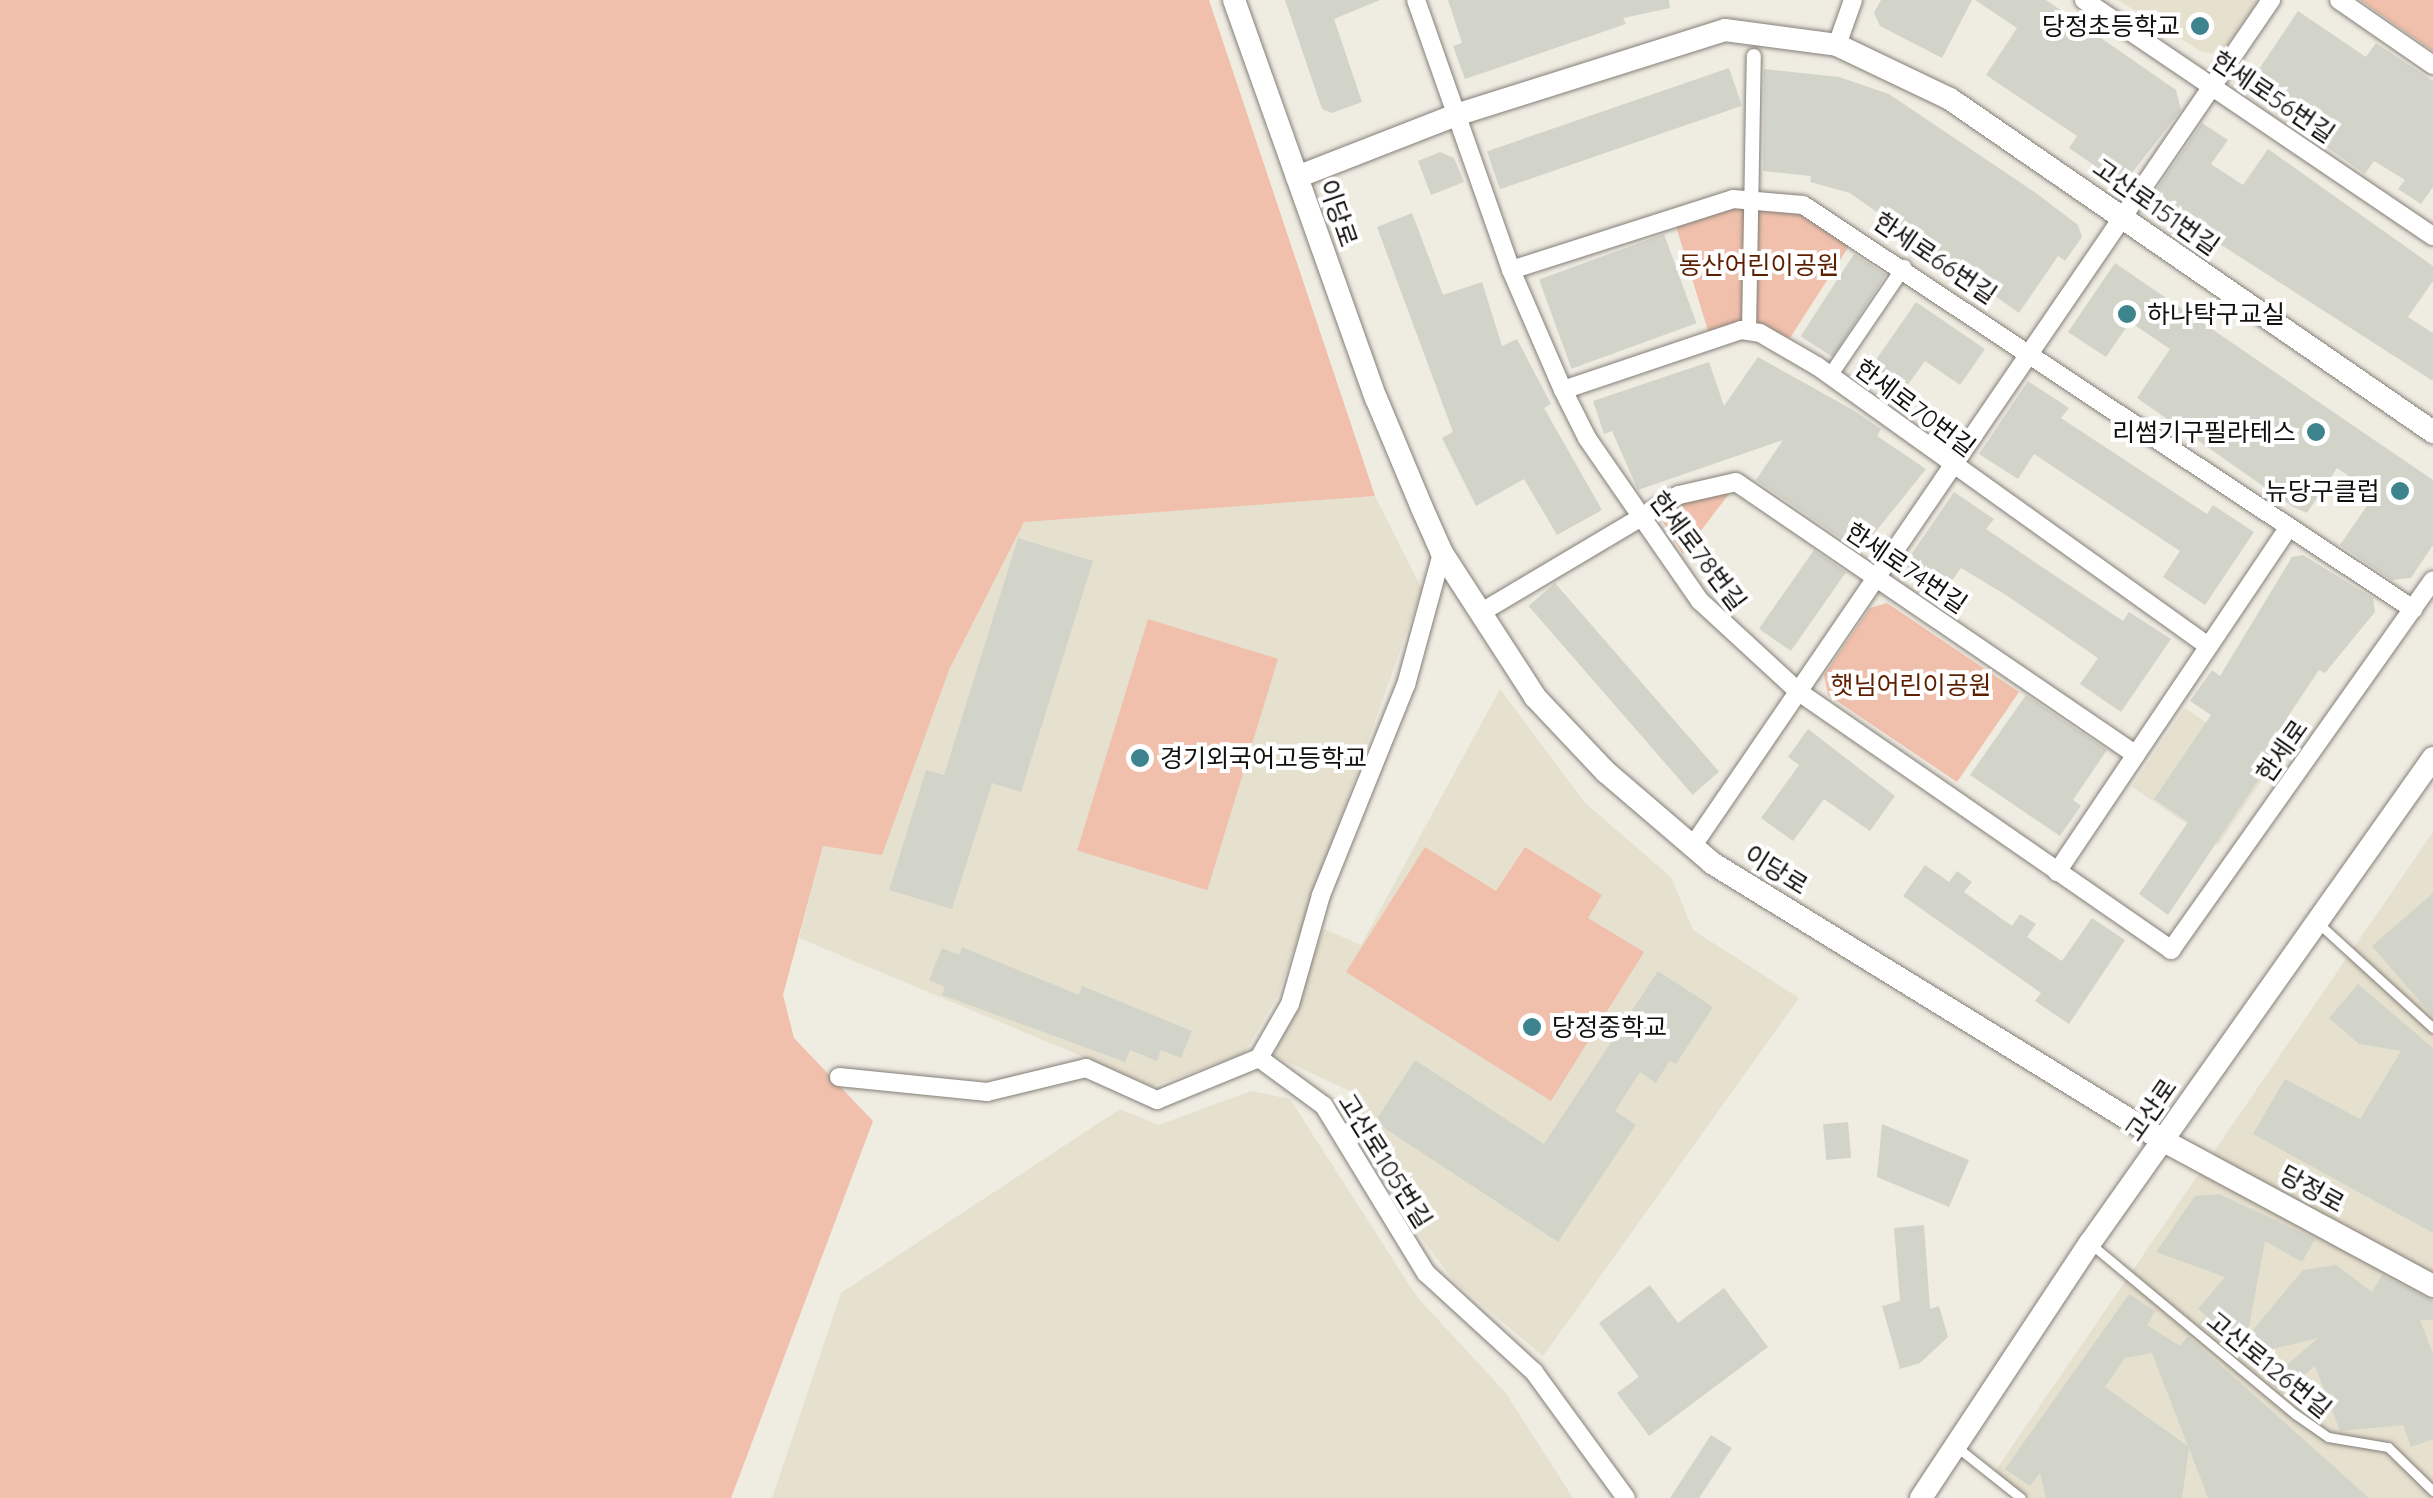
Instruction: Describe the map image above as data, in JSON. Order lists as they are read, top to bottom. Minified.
{"streets":{"street":["한세로56번길","고산로151번길","이당로","한세로66번길","한세로70번길","한세로78번길","한세로74번길","한세로","고산로","고산로105번길","당정로"],"lane":["고산로126번길"]},"crossings":[["고산로151번길","이당로"],["고산로151번길","한세로78번길"],["이당로","한세로74번길"],["이당로","고산로"],["이당로","당정로"],["한세로66번길","한세로78번길"],["한세로66번길","한세로"],["한세로78번길","한세로74번길"],["한세로78번길","한세로"],["고산로","당정로"],["고산로","고산로126번길"]],"parks":["동산어린이공원","햇님어린이공원"],"places":["당정초등학교","하나탁구교실","리썸기구필라테스","뉴당구클럽","경기외국어고등학교","당정중학교"]}
